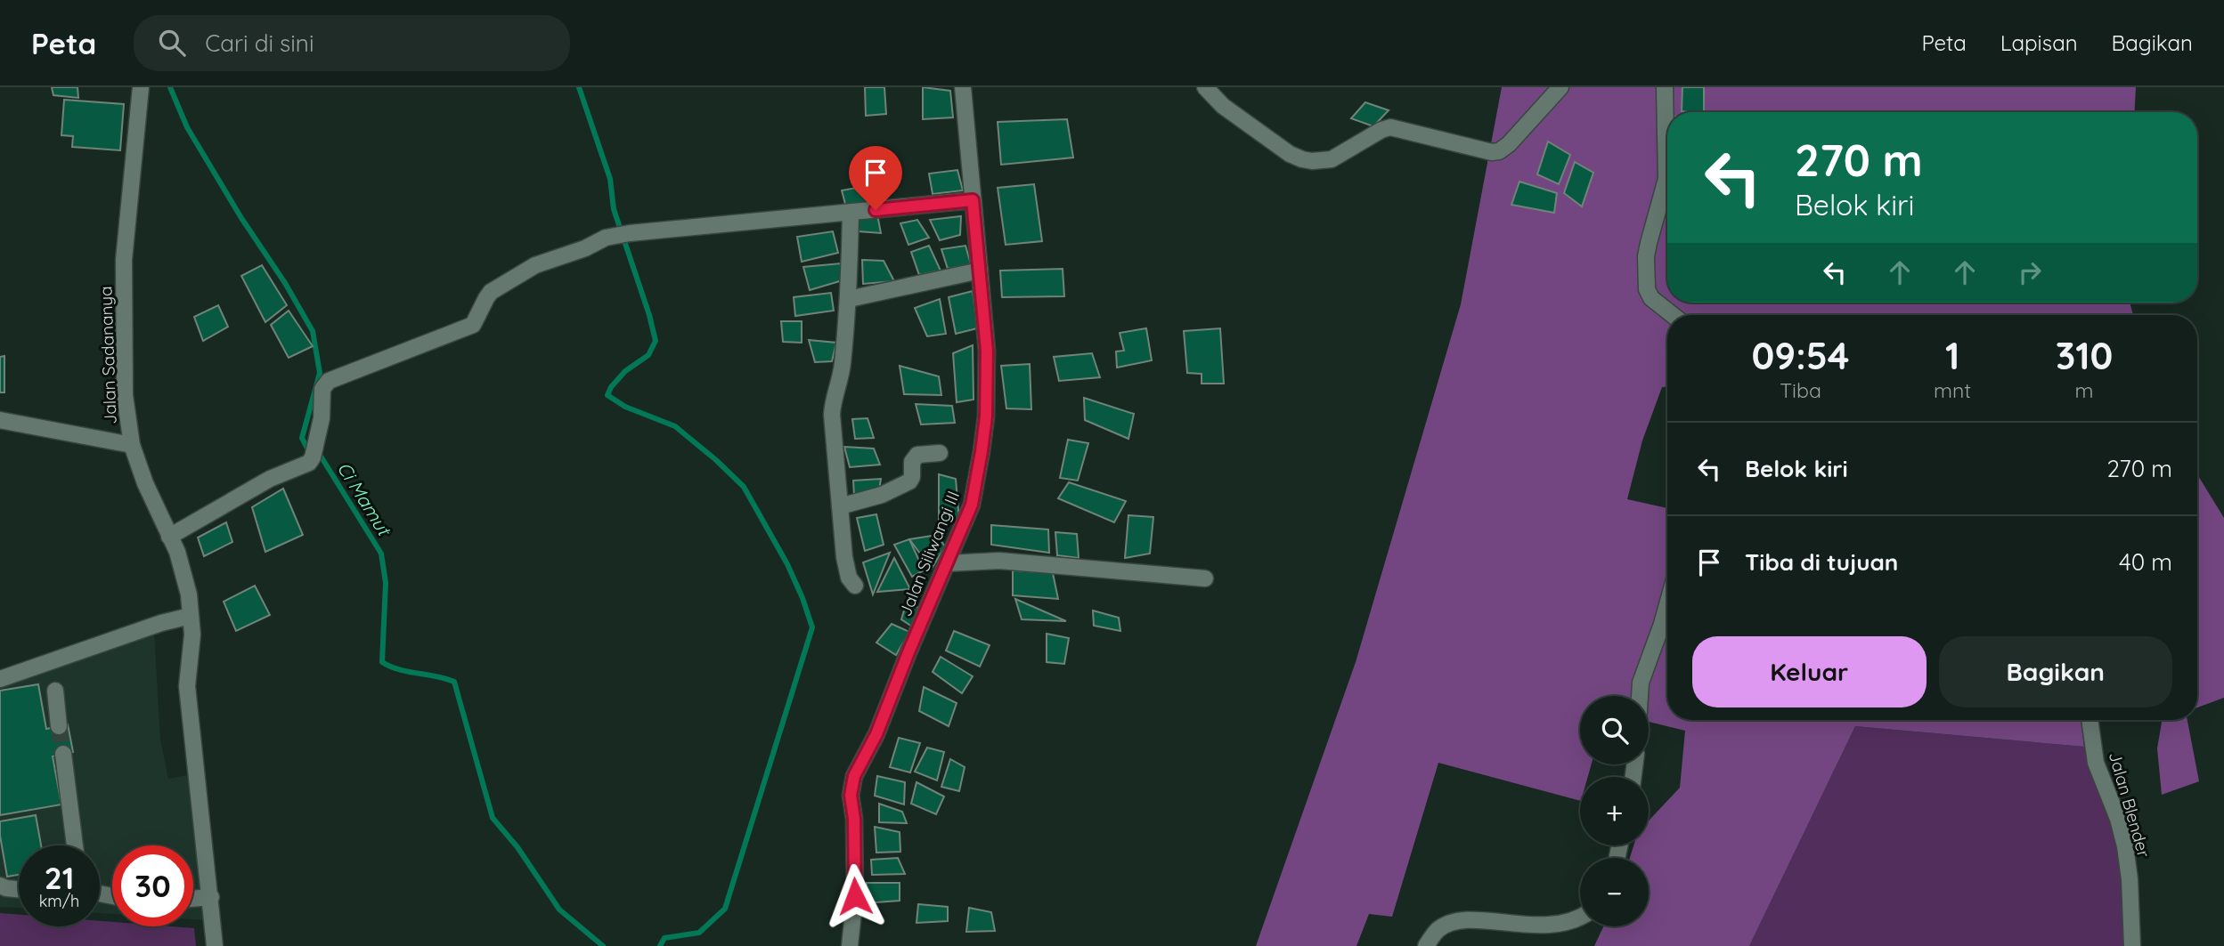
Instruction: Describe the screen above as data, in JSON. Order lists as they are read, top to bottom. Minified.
{"streets":{"street":["Jalan Sadananya","Jalan Siliwangi III","Jalan Blender"]},"water":["Ci Mamut"],"page":{"header":"Peta","search":"Cari di sini","nav":["Peta","Lapisan","Bagikan"],"turn":["270 m","Belok kiri"],"eta":["09:54","Tiba","1","mnt","310","m"],"list":[{"name":"Belok kiri","value":"270 m"},{"name":"Tiba di tujuan","value":"40 m"}],"buttons":["Keluar","Bagikan"],"map_buttons":["+","−"],"speed":"21 km/h","limit":"30"}}
